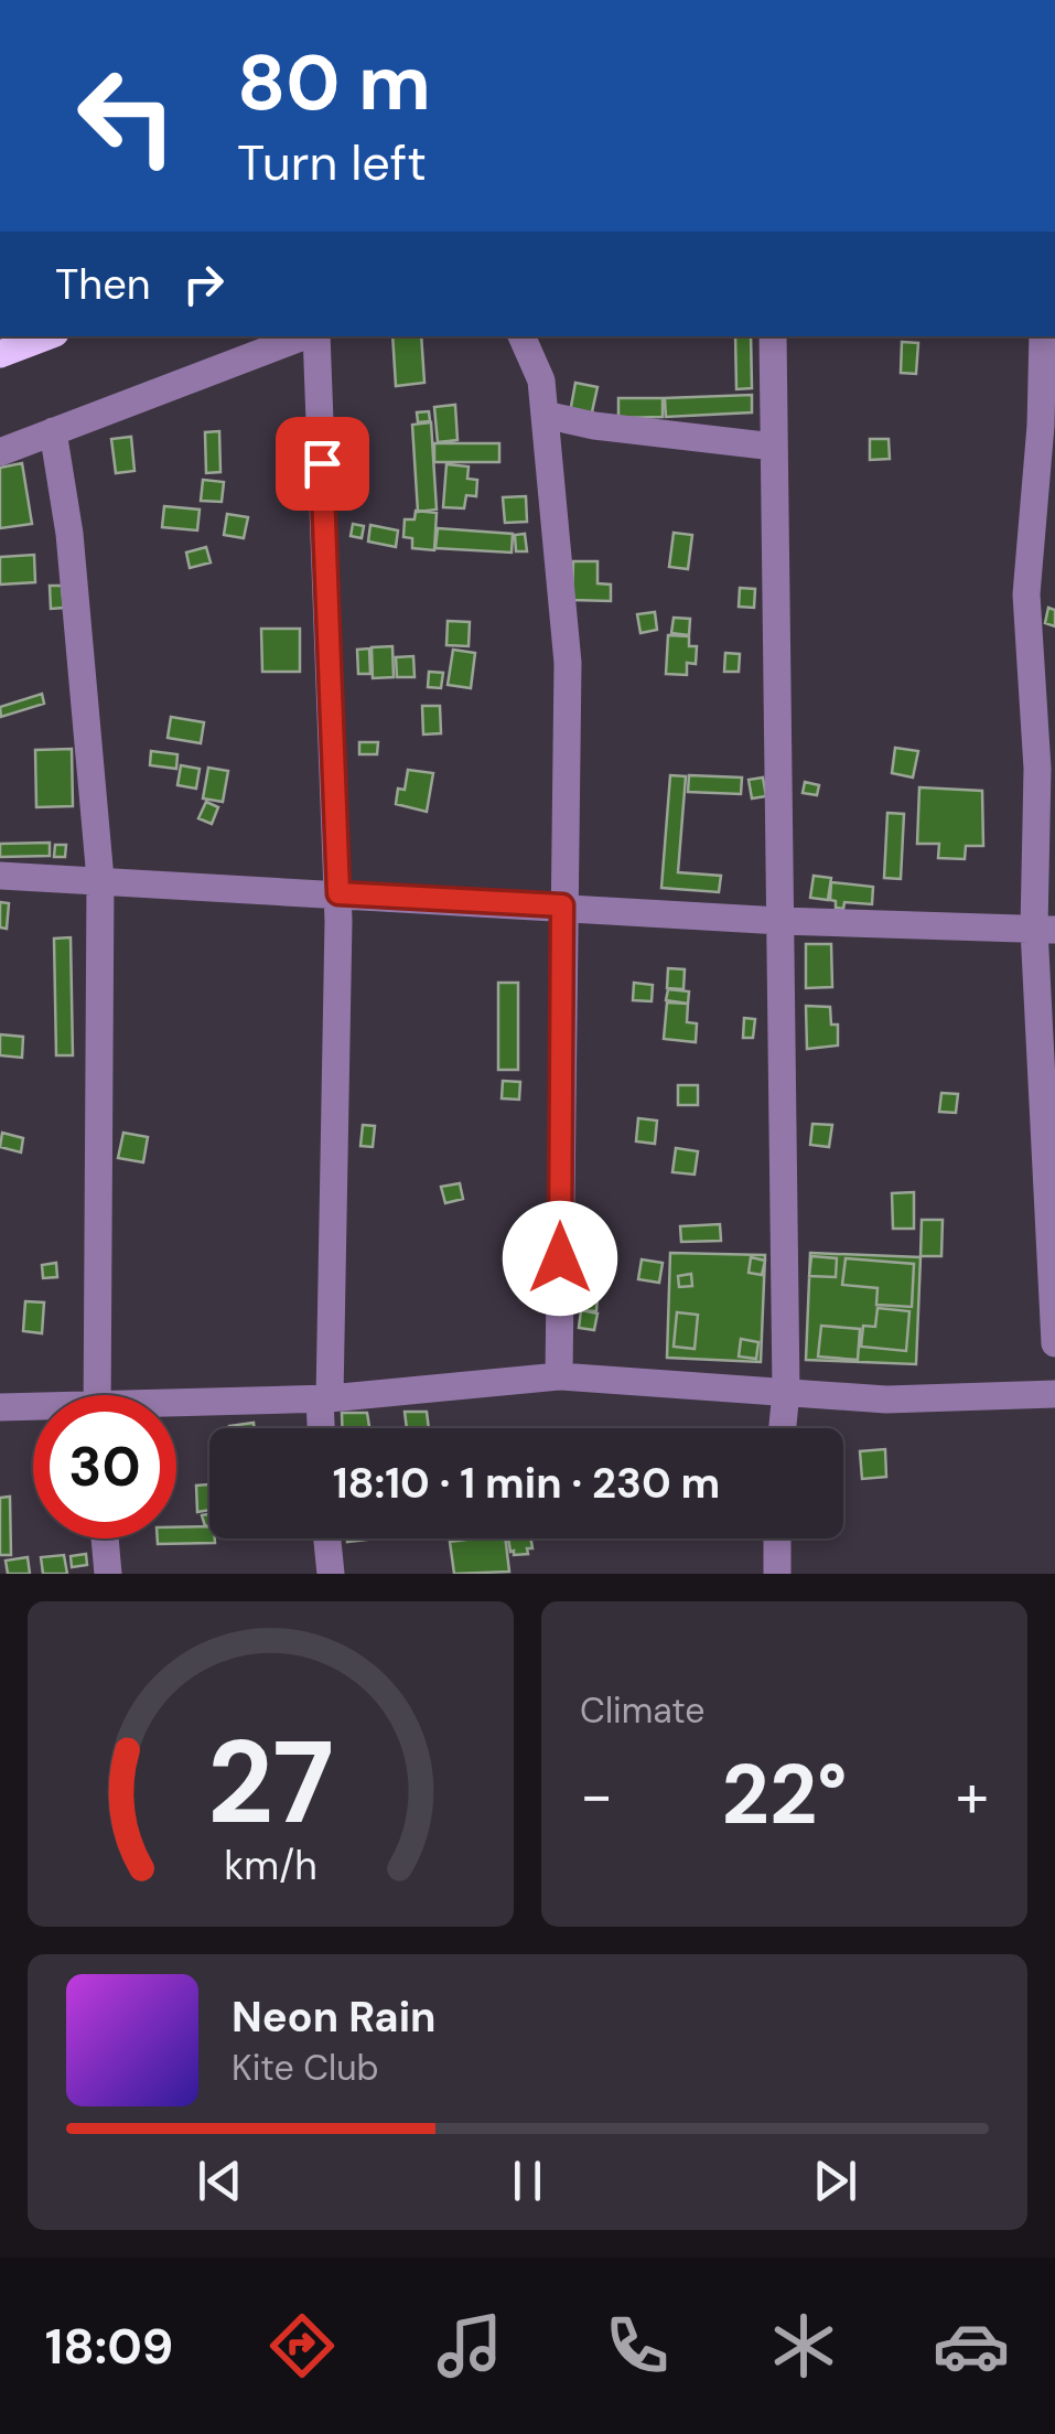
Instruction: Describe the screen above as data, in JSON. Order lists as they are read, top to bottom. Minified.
{"page":{"turn":["80 m","Turn left"],"then":"Then","limit":"30","trip":"18:10 · 1 min · 230 m","tile":"Climate","heat":["−","22°","+"],"song":["Neon Rain","Kite Club"],"tabs":"18:09","gauge":["27","km/h"]}}
